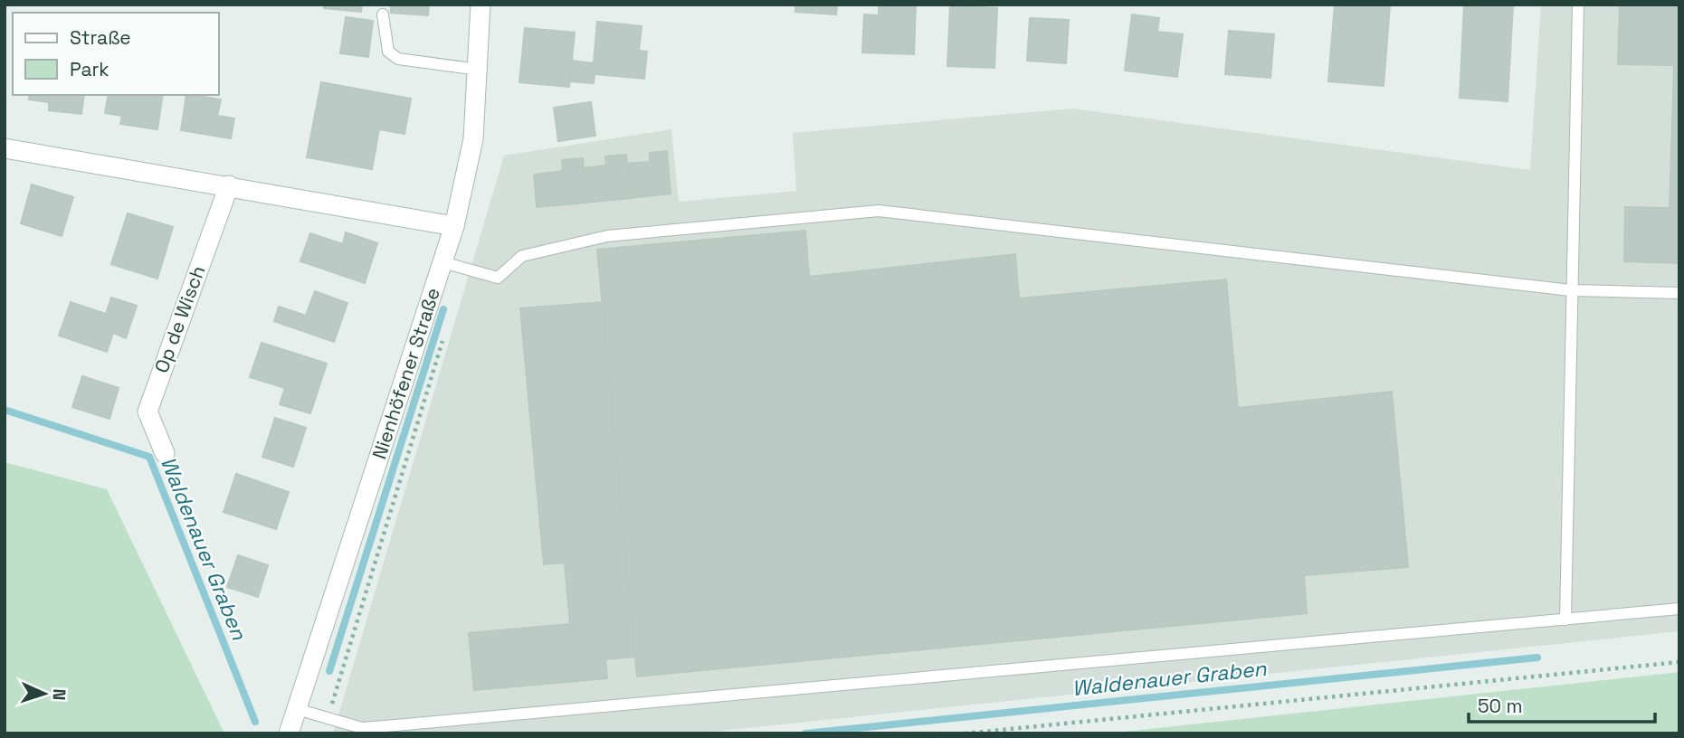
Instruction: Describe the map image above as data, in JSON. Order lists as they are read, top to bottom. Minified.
{"streets":{"street":["Op de Wisch","Nienhöfener Straße"]},"water":["Waldenauer Graben"],"legend":["Straße","Park"],"scale_bar":"50 m","north":"right"}
